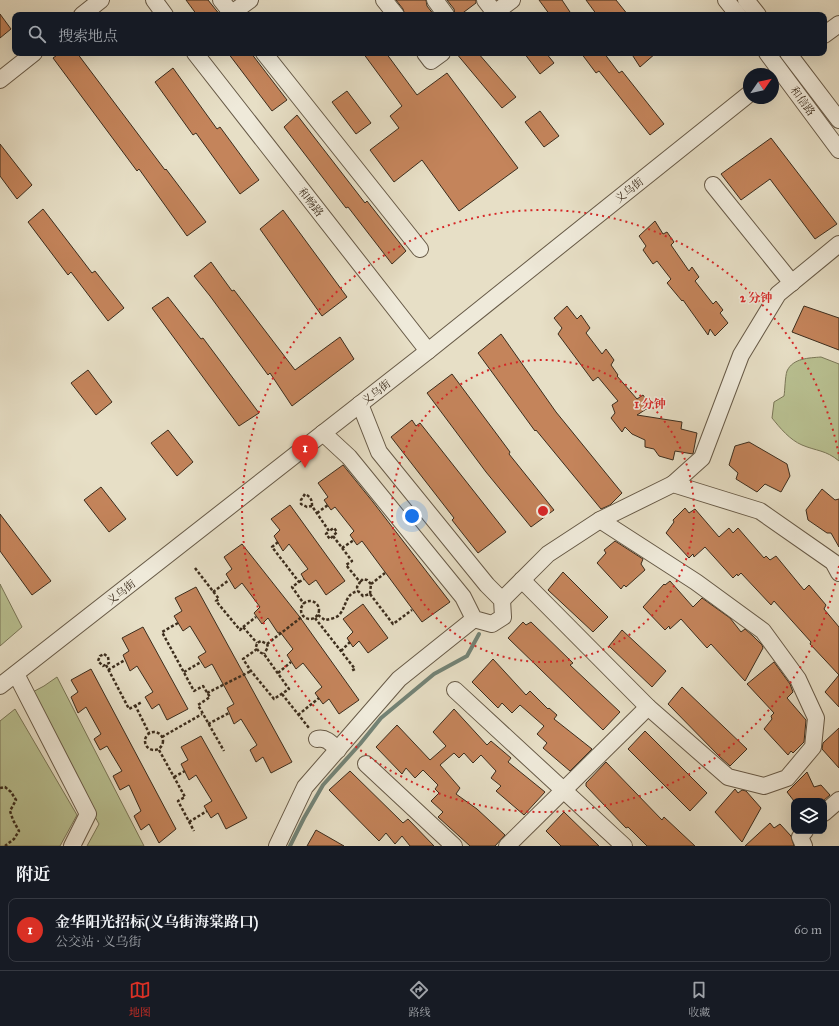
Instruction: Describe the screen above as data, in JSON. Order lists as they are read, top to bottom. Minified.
{"streets":{"street":["和信路","义乌街","和畅路"]},"crossings":[["义乌街","和畅路"]],"north":"top right","page":{"search":"搜索地点","pins":"1","heading":"附近","list":[{"mark":"1","name":"金华阳光招标(义乌街海棠路口)","note":"公交站 · 义乌街","value":"60 m"}],"nav":["地图","路线","收藏"]},"rings":["2 分钟","1 分钟"]}
